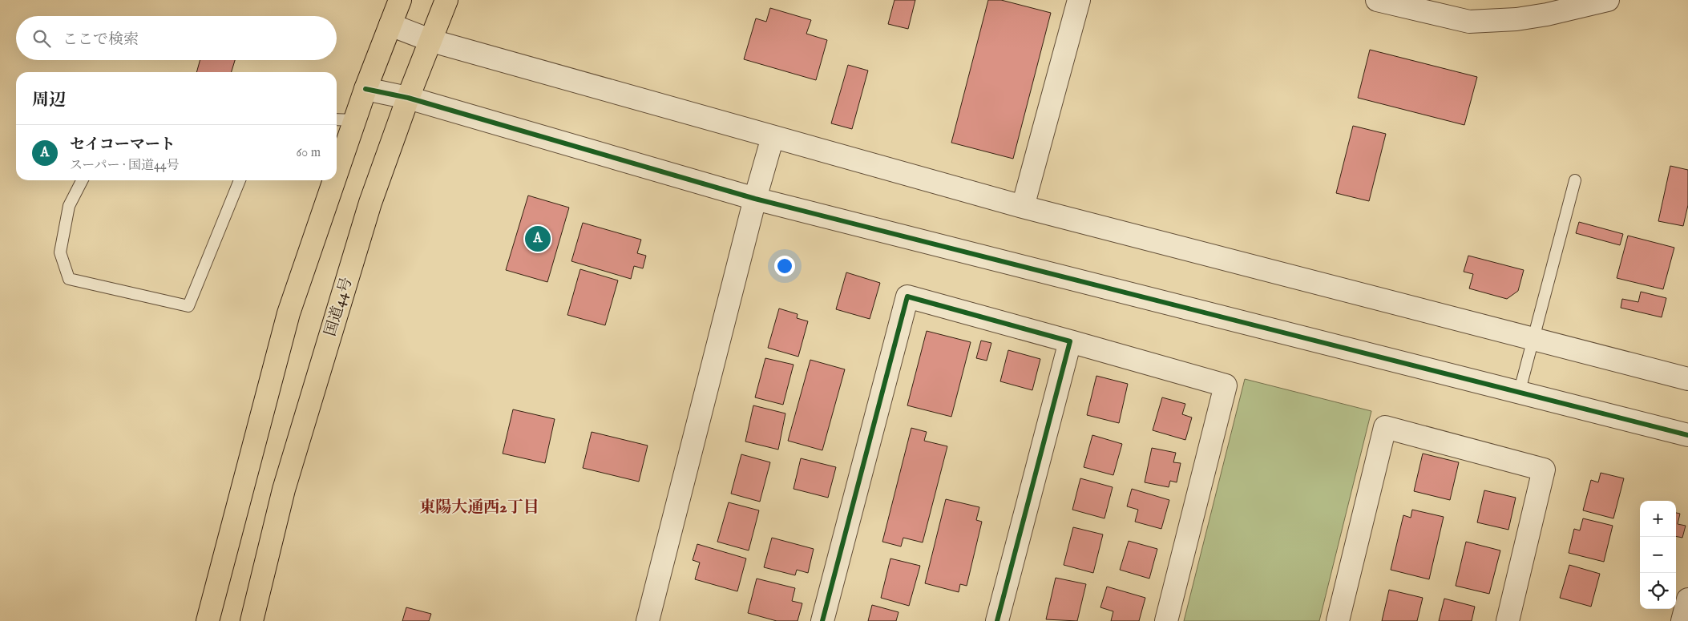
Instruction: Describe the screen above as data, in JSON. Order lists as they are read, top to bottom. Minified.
{"streets":{"highway":["国道44号"]},"districts":["東陽大通西2丁目"],"page":{"search":"ここで検索","heading":"周辺","list":[{"mark":"A","name":"セイコーマート","note":"スーパー · 国道44号","value":"60 m"}],"pins":"A","map_buttons":["+","−"]}}
